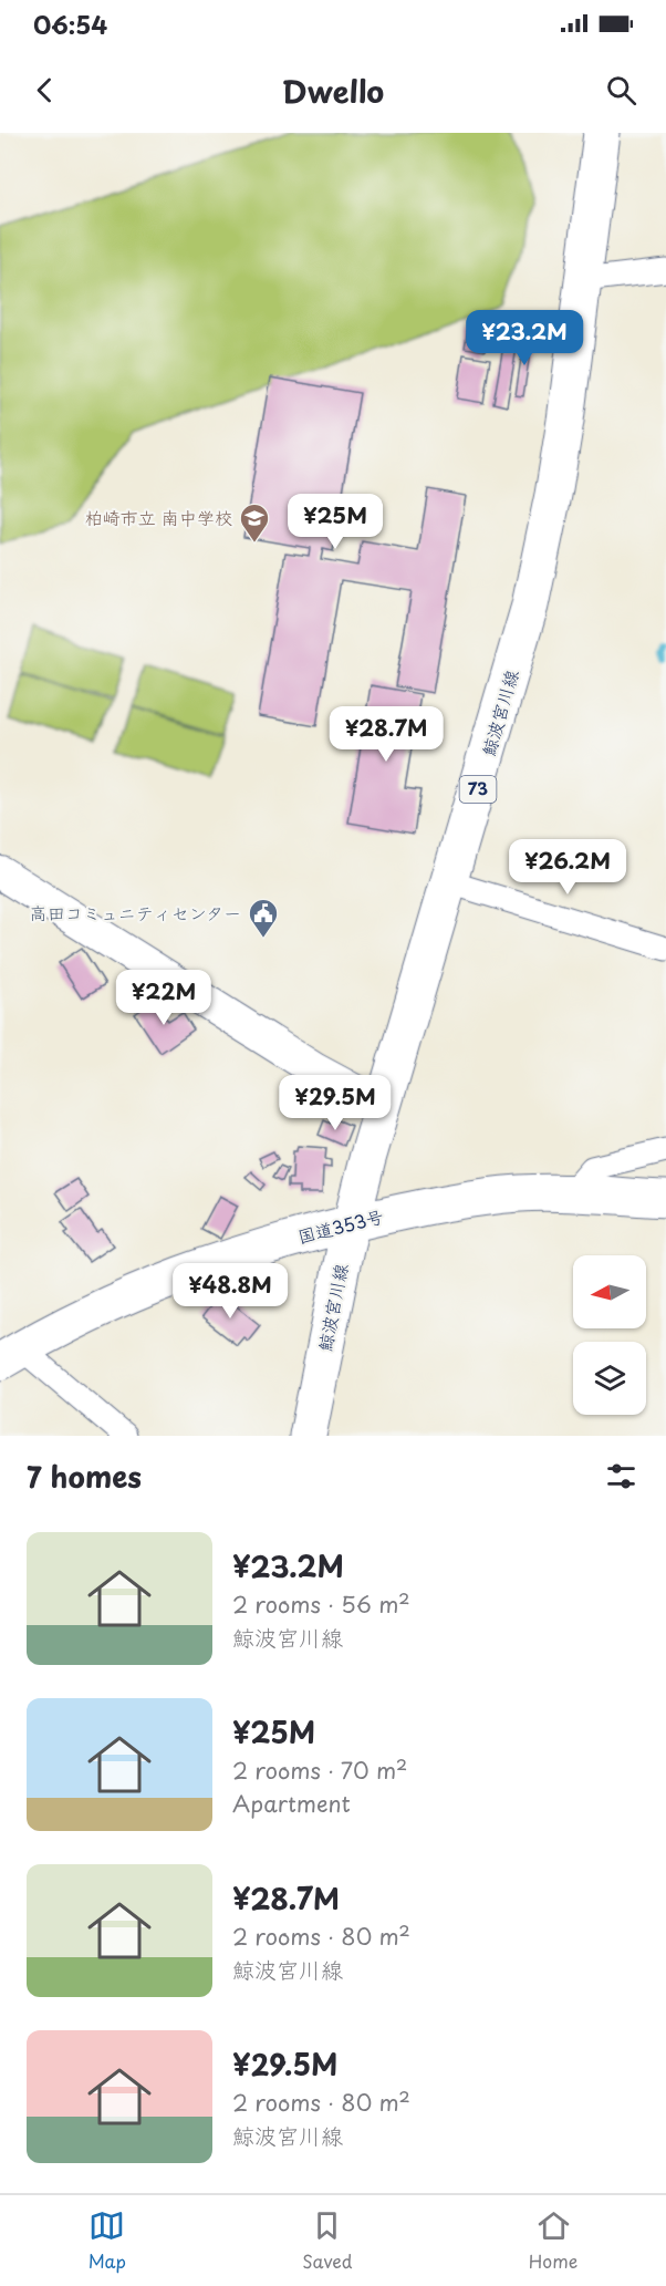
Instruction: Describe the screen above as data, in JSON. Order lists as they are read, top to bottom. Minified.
{"streets":{"main road":["鯨波宮川線","73","国道353号"]},"crossings":[["鯨波宮川線","国道353号"]],"places":{"school or university":["柏崎市立 南中学校"],"public building":["高田コミュニティセンター"]},"north":"left","page":{"status":"06:54","header":"Dwello","price":["¥23.2M","¥25M","¥28.7M","¥26.2M","¥22M","¥29.5M","¥48.8M"],"heading":"7 homes","list":[{"name":"¥23.2M","note":"2 rooms · 56 m² · 鯨波宮川線"},{"name":"¥25M","note":"2 rooms · 70 m² · Apartment"},{"name":"¥28.7M","note":"2 rooms · 80 m² · 鯨波宮川線"},{"name":"¥29.5M","note":"2 rooms · 80 m² · 鯨波宮川線"}],"tabs":["Map","Saved","Home"]}}
